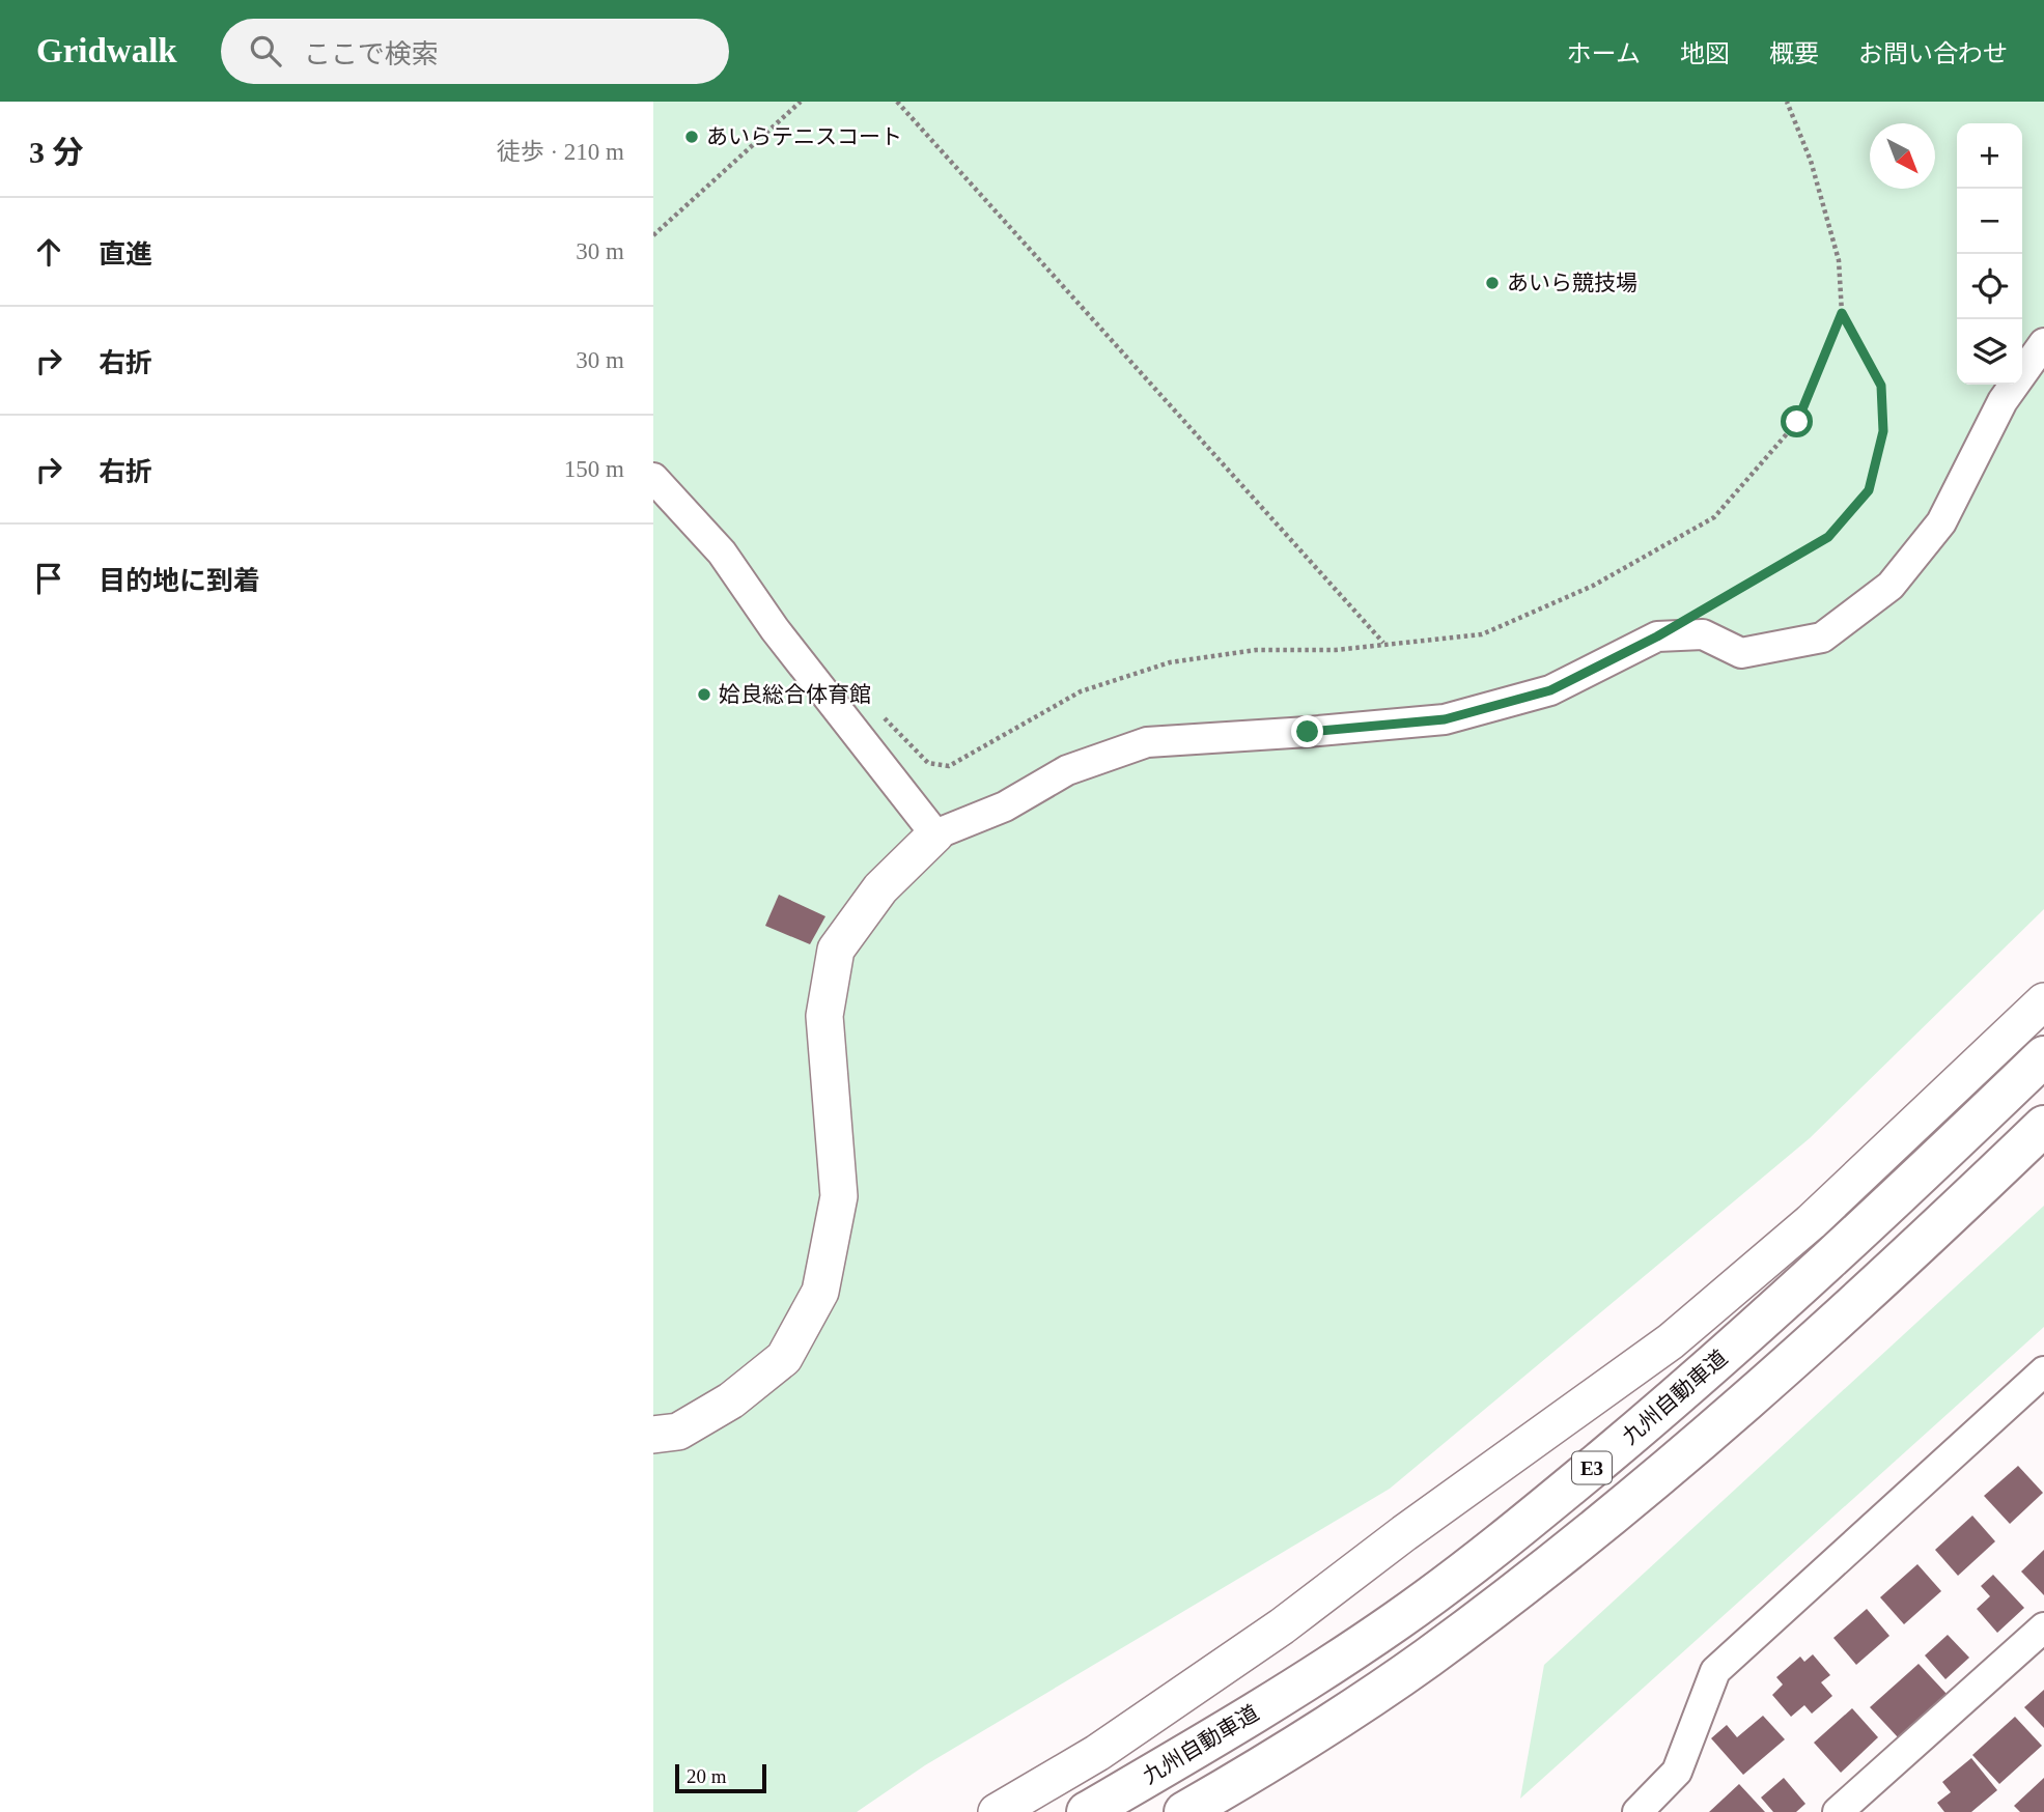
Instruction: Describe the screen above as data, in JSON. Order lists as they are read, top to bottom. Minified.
{"streets":{"highway":["九州自動車道","E3"]},"places":["あいらテニスコート","あいら競技場","姶良総合体育館"],"scale_bar":"20 m","north":"bottom right","page":{"header":"Gridwalk","search":"ここで検索","nav":["ホーム","地図","概要","お問い合わせ"],"heading":["3 分","徒歩 · 210 m"],"map_buttons":["+","−"],"list":[["直進","30 m"],["右折","30 m"],["右折","150 m"],"目的地に到着"],"scale":"20 m"}}
